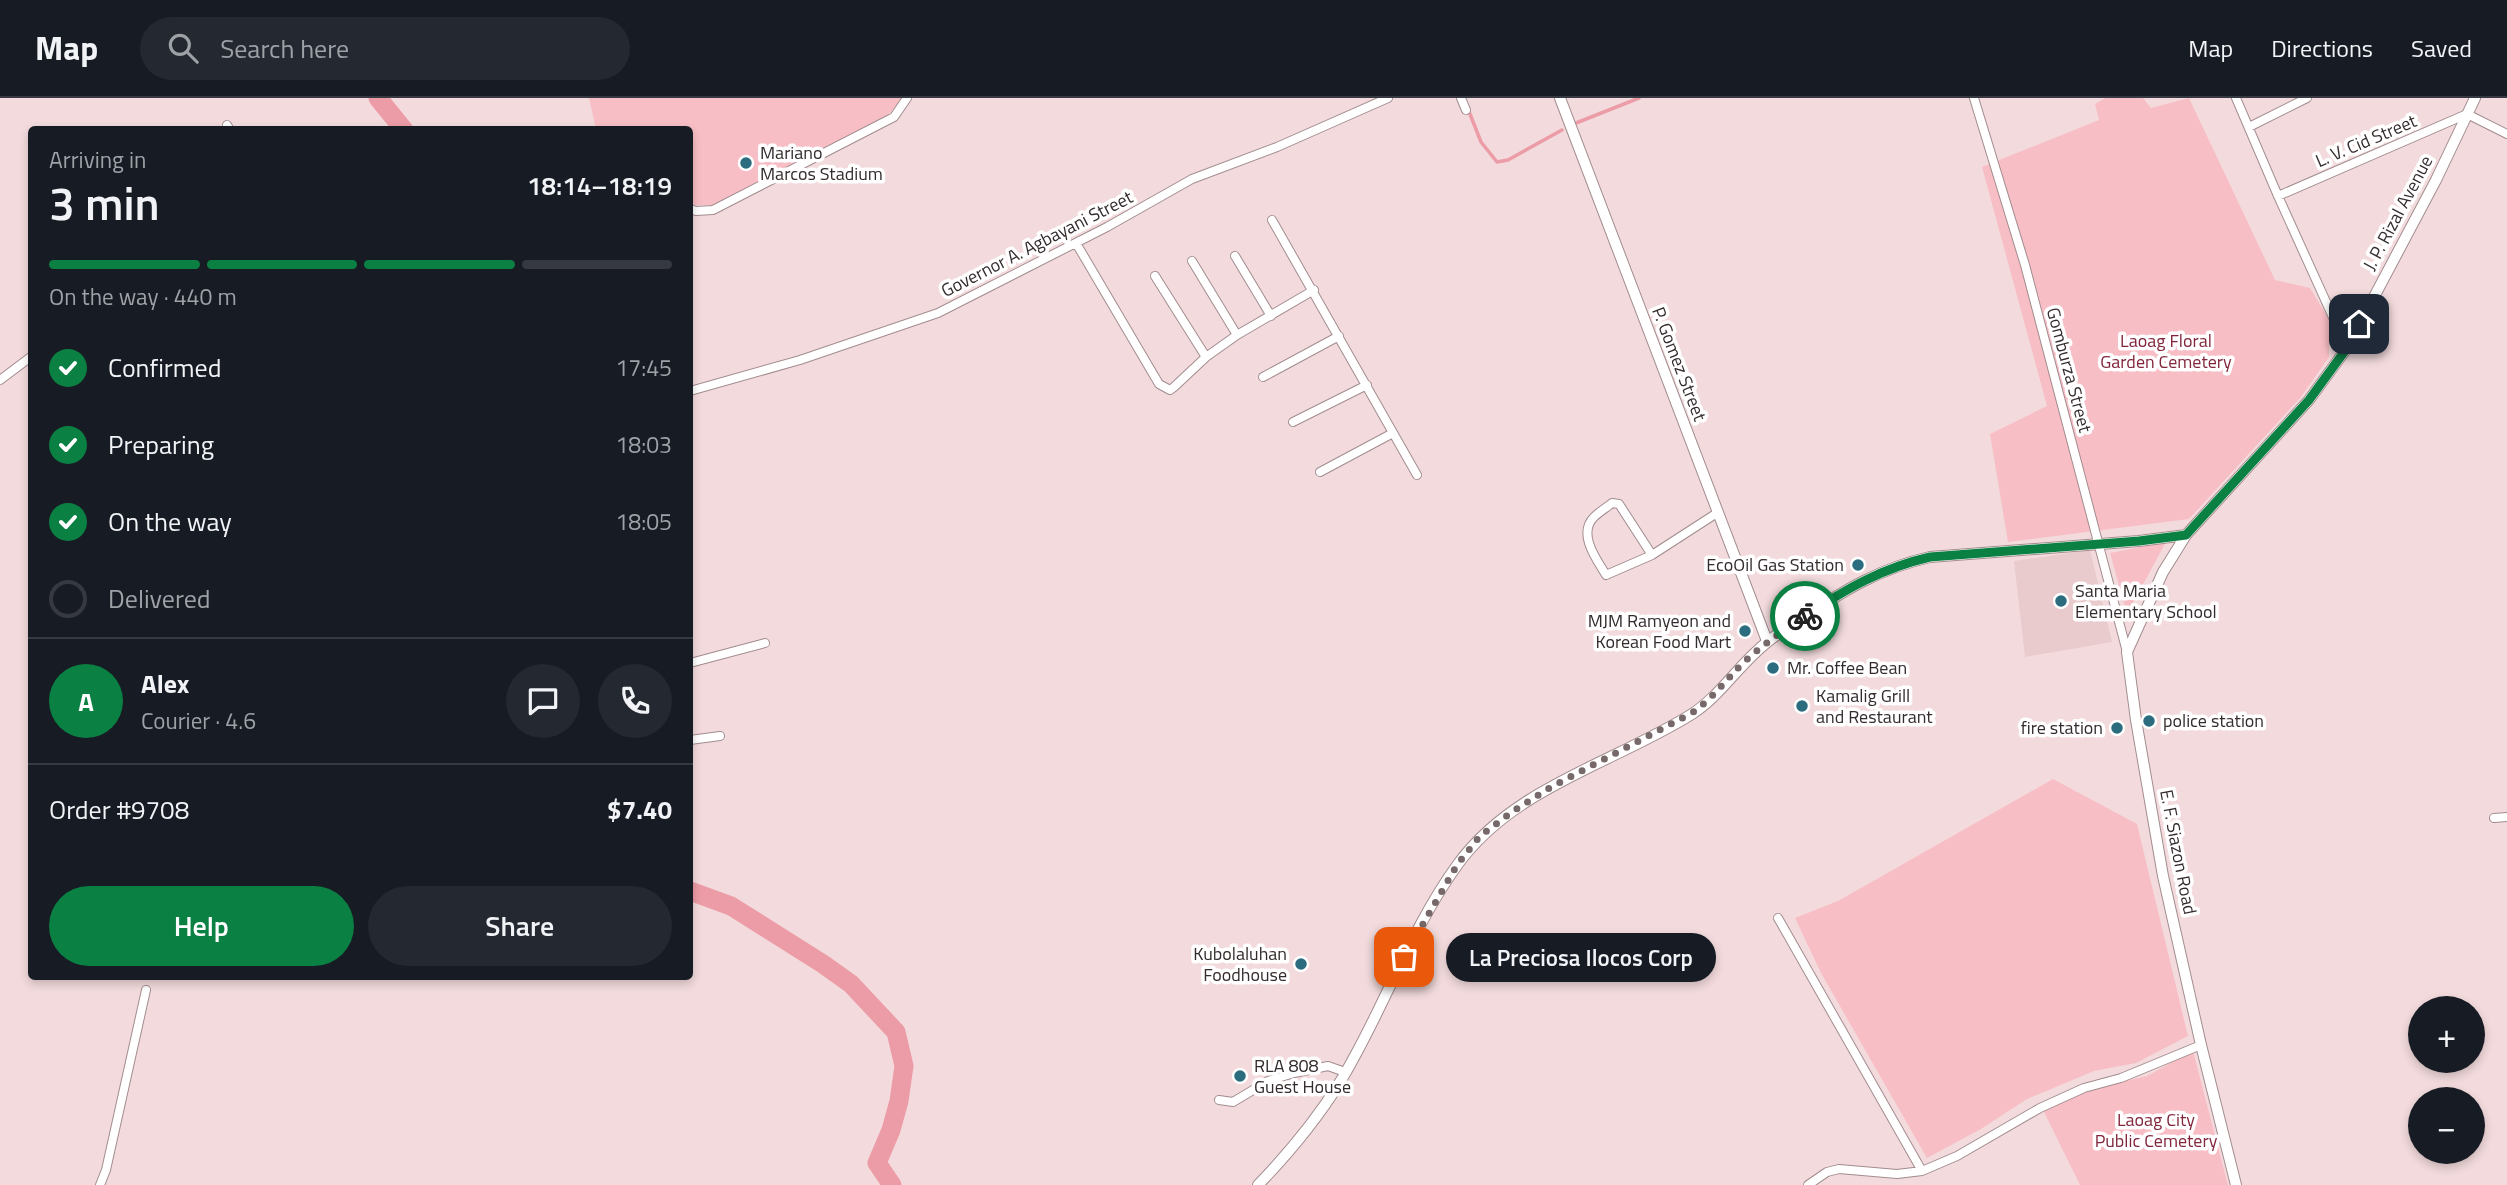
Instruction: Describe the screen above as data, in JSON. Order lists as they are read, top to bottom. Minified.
{"streets":{"main road":["J. P. Rizal Avenue","P. Gomez Street","E. F. Siazon Road"],"street":["L. V. Cid Street","Governor A. Agbayani Street","Gomburza Street"]},"crossings":[["L. V. Cid Street","J. P. Rizal Avenue"],["Gomburza Street","E. F. Siazon Road"]],"parks":["Laoag Floral Garden Cemetery","Laoag City Public Cemetery"],"places":["Mariano Marcos Stadium","EcoOil Gas Station","Santa Maria Elementary School","MJM Ramyeon and Korean Food Mart","Mr. Coffee Bean","Kamalig Grill and Restaurant","police station","fire station","La Preciosa Ilocos Corp","Kubolaluhan Foodhouse","RLA 808 Guest House"],"page":{"header":"Map","search":"Search here","nav":["Map","Directions","Saved"],"heading":["3 min","Arriving in","18:14–18:19"],"panel":["Alex","Courier · 4.6","Order #9708","$7.40"],"bar":"On the way · 440 m","list":[["Confirmed","17:45"],["Preparing","18:03"],["On the way","18:05"],"Delivered"],"round":"A","buttons":["Help","Share"],"bubble":"La Preciosa Ilocos Corp","map_buttons":["+","−"]}}
